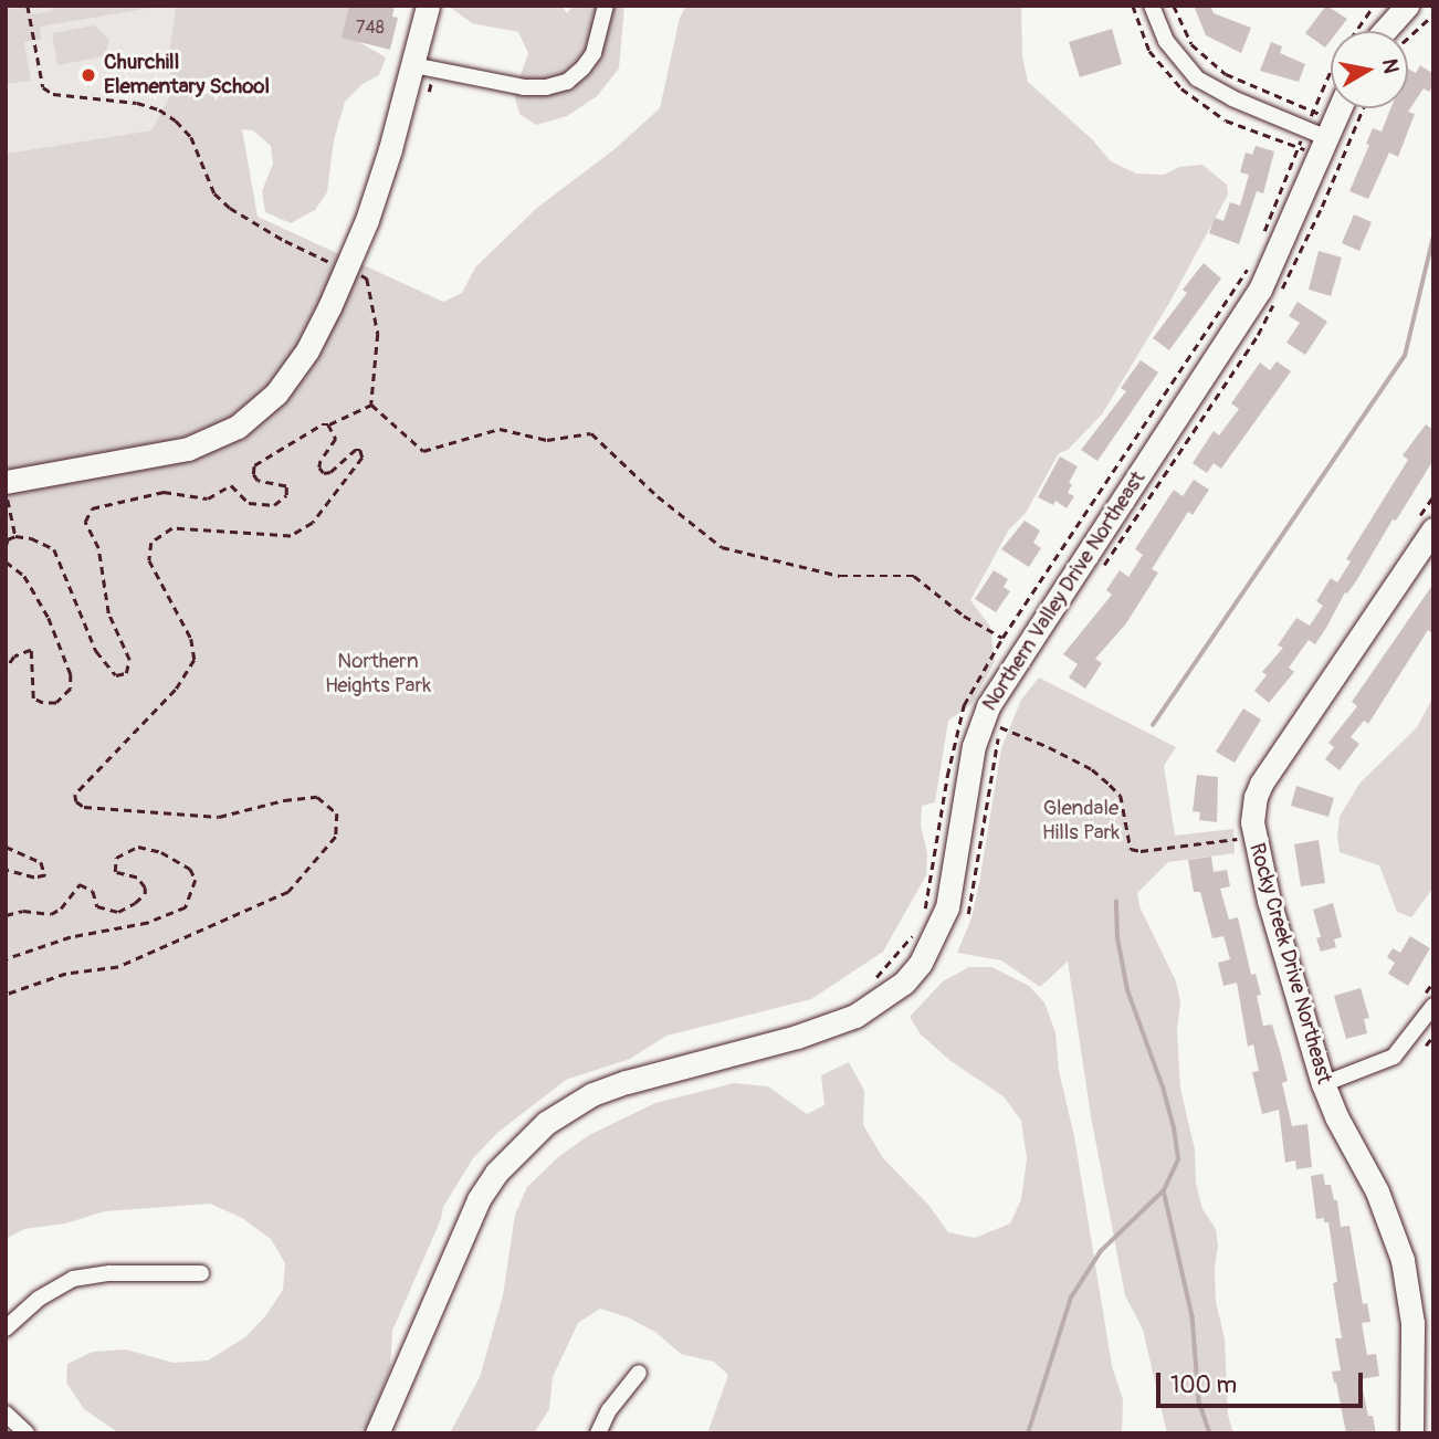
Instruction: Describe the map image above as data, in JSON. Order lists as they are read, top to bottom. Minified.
{"streets":{"street":["Northern Valley Drive Northeast","Rocky Creek Drive Northeast"]},"parks":["Northern Heights Park","Glendale Hills Park"],"places":["Churchill Elementary School"],"house_numbers":["748"],"scale_bar":"100 m","north":"right"}
